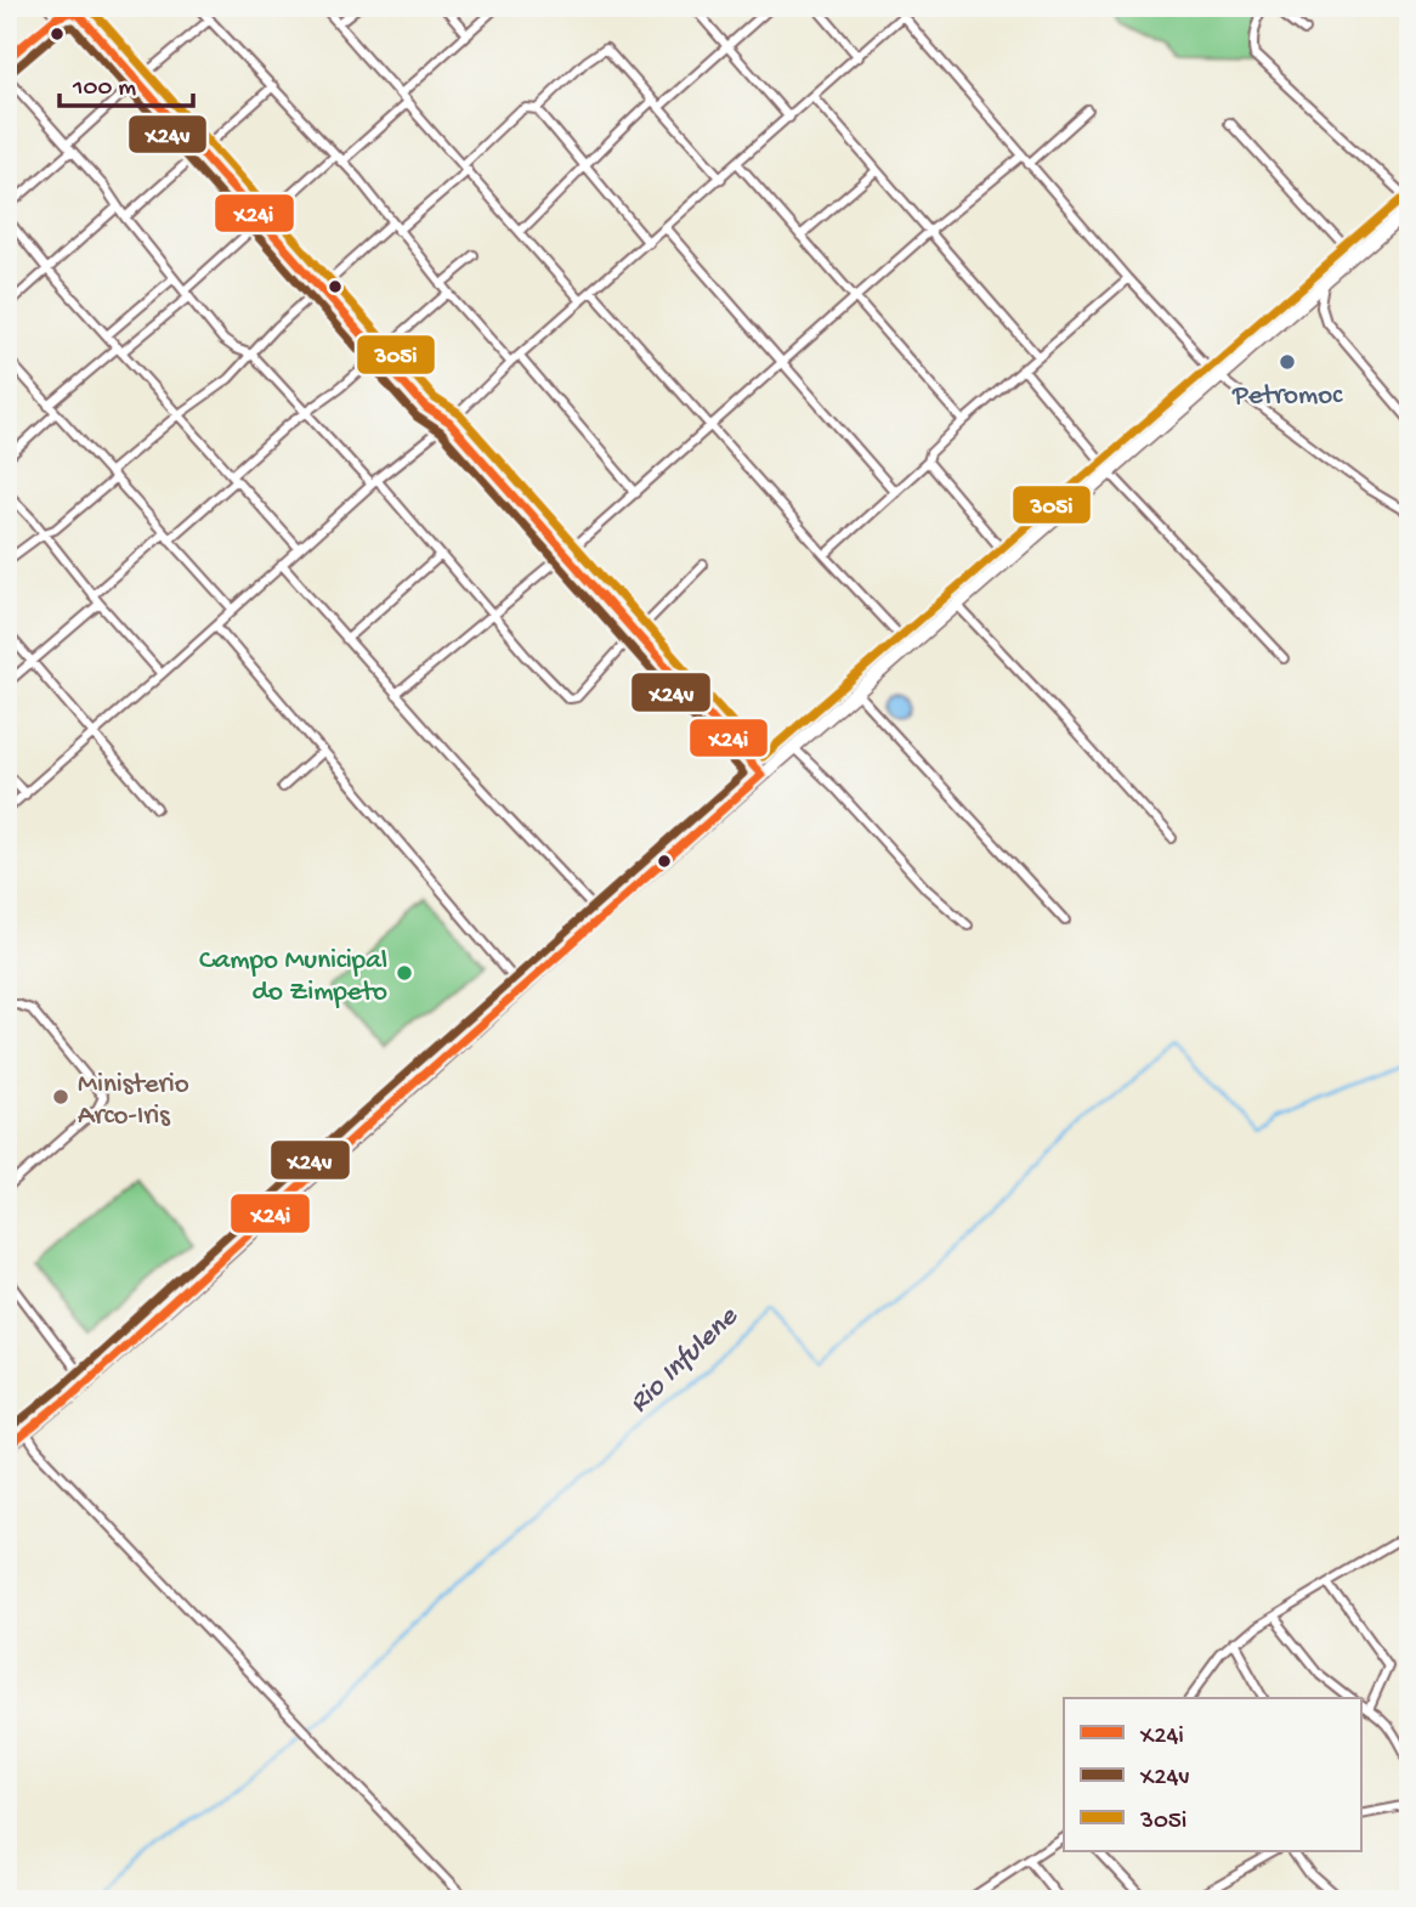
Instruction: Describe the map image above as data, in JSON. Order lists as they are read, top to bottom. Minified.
{"water":["Rio Infulene"],"places":["Petromoc","Campo Municipal do Zimpeto","Ministerio Arco-Iris"],"lines":["transit line 305i","transit line X24i","transit line X24v"],"legend":["X24i","X24v","305i"],"scale_bar":"100 m"}
